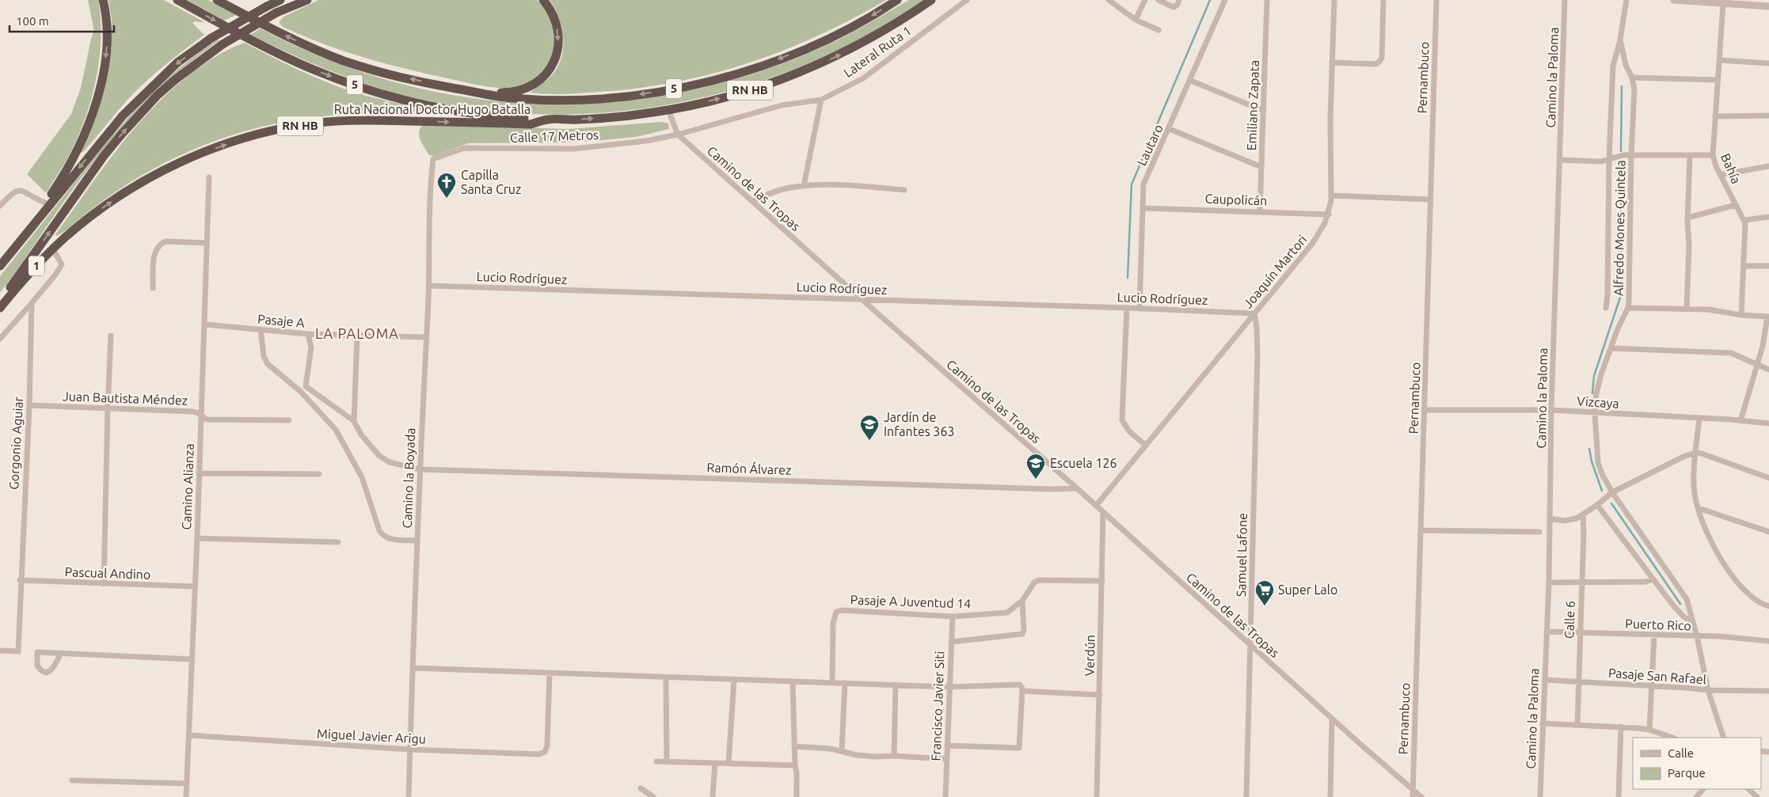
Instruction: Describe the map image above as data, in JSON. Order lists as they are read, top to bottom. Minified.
{"streets":{"highway":["5","RN HB","Ruta Nacional Doctor Hugo Batalla","1"],"street":["Lateral Ruta 1","Pernambuco","Camino la Paloma","Emiliano Zapata","Calle 17 Metros","Lautaro","Bahía","Camino de las Tropas","Caupolicán","Alfredo Mones Quintela","Joaquín Martori","Lucio Rodríguez","Pasaje A","Juan Bautista Méndez","Vizcaya","Gorgonio Aguiar","Ramón Álvarez","Camino la Boyada","Camino Alianza","Samuel Lafone","Pascual Andino","Pasaje A Juventud 14","Calle 6","Puerto Rico","Verdún","Pasaje San Rafael","Francisco Javier Siti","Miguel Javier Arigu"]},"crossings":[["Lateral Ruta 1","Calle 17 Metros"],["Lateral Ruta 1","Camino de las Tropas"],["Pernambuco","Camino de las Tropas"],["Pernambuco","Vizcaya"],["Camino la Paloma","Vizcaya"],["Camino la Paloma","Puerto Rico"],["Camino la Paloma","Pasaje San Rafael"],["5","Ruta Nacional Doctor Hugo Batalla"],["Emiliano Zapata","Caupolicán"],["Ruta Nacional Doctor Hugo Batalla","Camino de las Tropas"],["Ruta Nacional Doctor Hugo Batalla","1"],["Calle 17 Metros","Camino de las Tropas"],["Calle 17 Metros","Camino la Boyada"],["Lautaro","Caupolicán"],["Lautaro","Lucio Rodríguez"],["Camino de las Tropas","Joaquín Martori"],["Camino de las Tropas","Lucio Rodríguez"],["Camino de las Tropas","Ramón Álvarez"],["Camino de las Tropas","Samuel Lafone"],["Camino de las Tropas","Verdún"],["Caupolicán","Joaquín Martori"],["Alfredo Mones Quintela","Vizcaya"],["Alfredo Mones Quintela","Puerto Rico"],["Alfredo Mones Quintela","Pasaje San Rafael"],["Joaquín Martori","Lucio Rodríguez"],["Joaquín Martori","Samuel Lafone"],["Lucio Rodríguez","Camino la Boyada"],["Lucio Rodríguez","Samuel Lafone"],["Pasaje A","Camino la Boyada"],["Pasaje A","Camino Alianza"],["Juan Bautista Méndez","Gorgonio Aguiar"],["Juan Bautista Méndez","Camino Alianza"],["Gorgonio Aguiar","Pascual Andino"],["Ramón Álvarez","Camino la Boyada"],["Camino la Boyada","Miguel Javier Arigu"],["Camino Alianza","Pascual Andino"],["Camino Alianza","Miguel Javier Arigu"],["Pasaje A Juventud 14","Francisco Javier Siti"],["Calle 6","Puerto Rico"],["Calle 6","Pasaje San Rafael"]],"districts":["LA PALOMA"],"places":{"church":["Capilla Santa Cruz"],"school or university":["Jardín de Infantes 363","Escuela 126"],"supermarket":["Super Lalo"]},"legend":["Calle","Parque"],"scale_bar":"100 m"}
